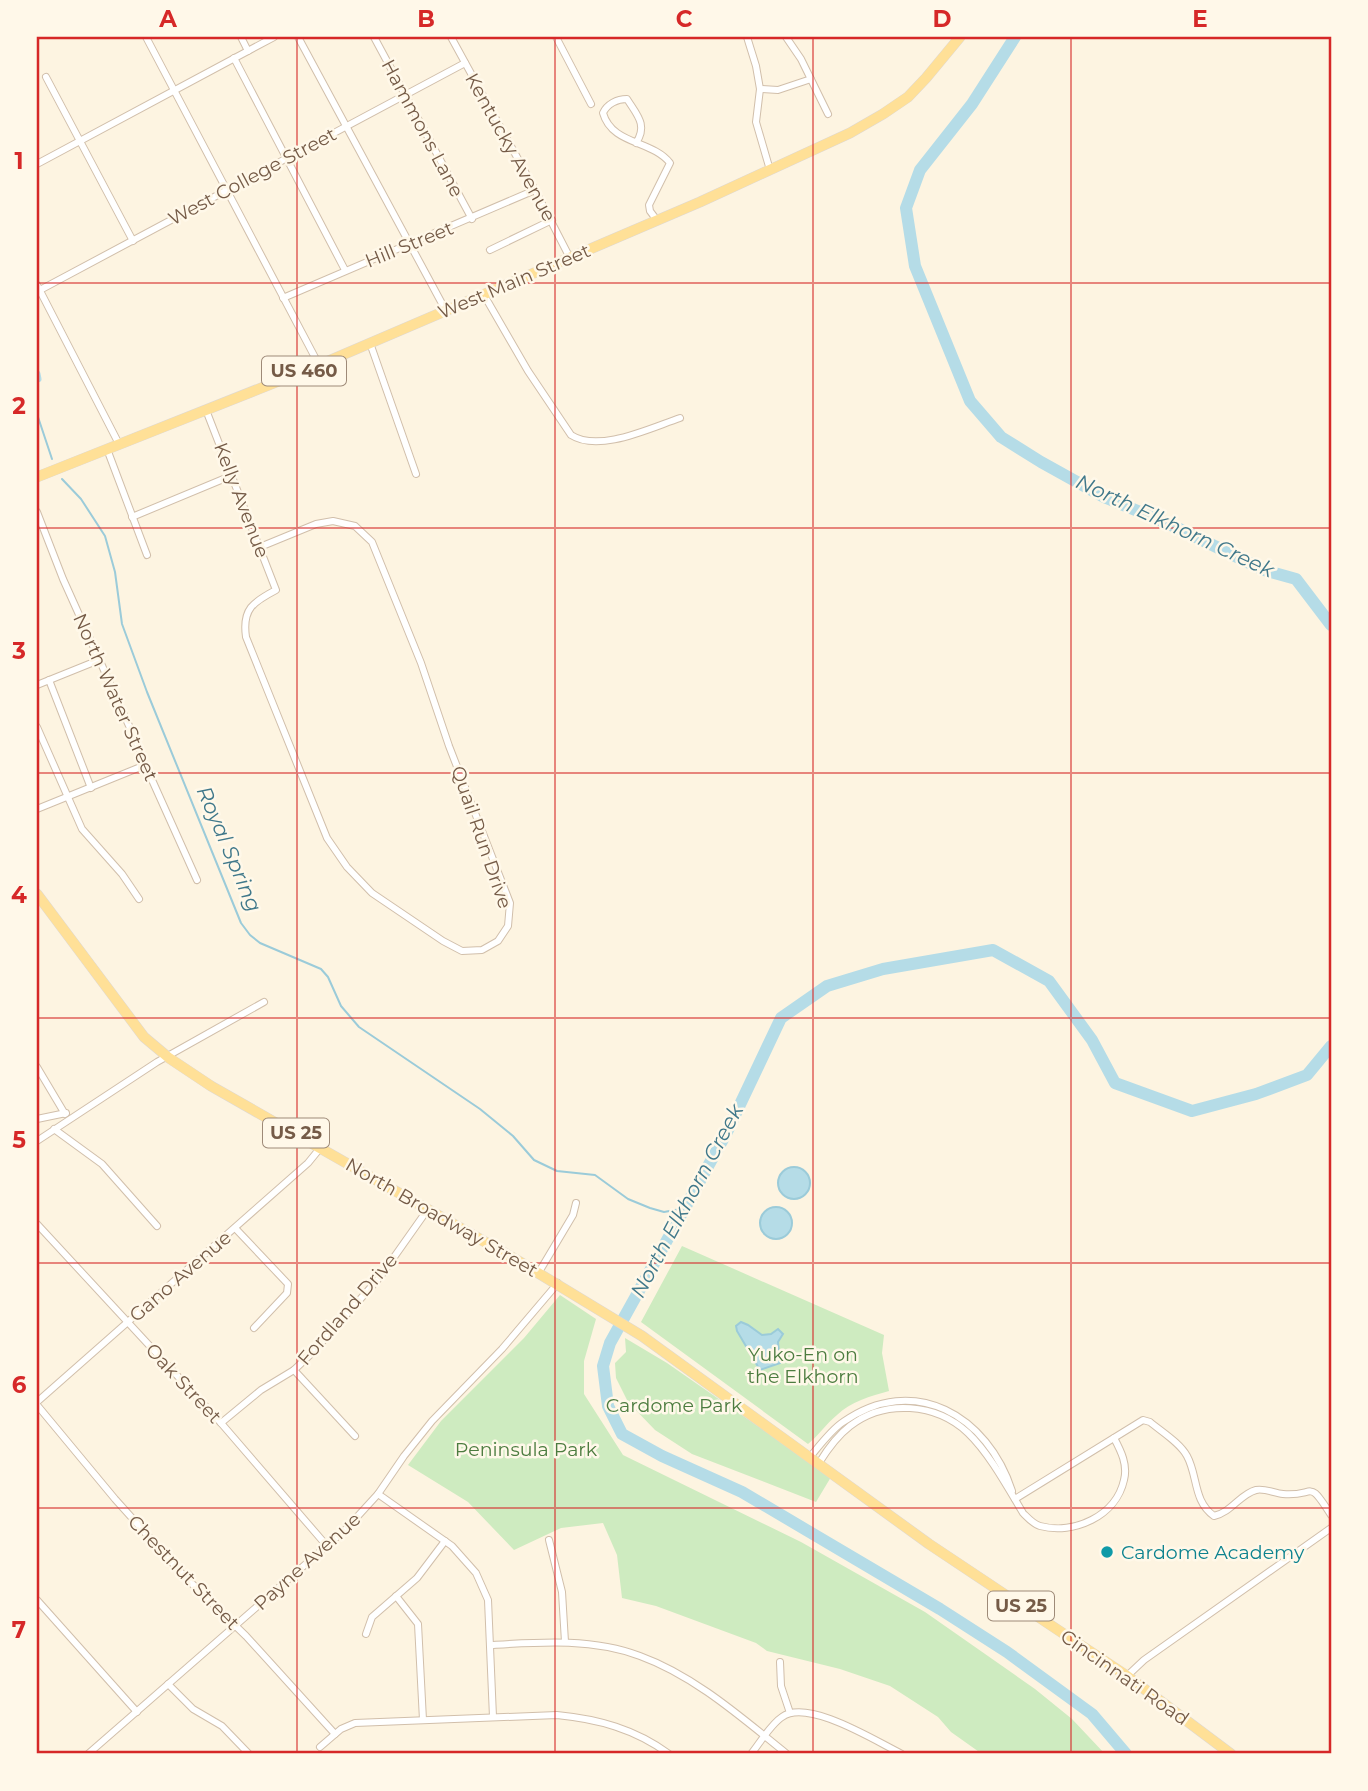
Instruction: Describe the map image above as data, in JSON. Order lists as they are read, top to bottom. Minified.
{"streets":{"main road":["West Main Street","US 460","US 25","North Broadway Street","Cincinnati Road"],"street":["Hammons Lane","Kentucky Avenue","West College Street","Hill Street","Kelly Avenue","North Water Street","Quail Run Drive","Gano Avenue","Fordland Drive","Oak Street","Payne Avenue","Chestnut Street"]},"crossings":[["Hammons Lane","West College Street"],["Hammons Lane","Hill Street"],["Kentucky Avenue","West College Street"],["Kentucky Avenue","Hill Street"],["Kentucky Avenue","West Main Street"],["West Main Street","Kelly Avenue"],["Kelly Avenue","Quail Run Drive"],["North Broadway Street","Gano Avenue"],["North Broadway Street","Fordland Drive"],["North Broadway Street","Payne Avenue"],["North Broadway Street","Cincinnati Road"],["Gano Avenue","Oak Street"],["Gano Avenue","Chestnut Street"],["Fordland Drive","Oak Street"],["Oak Street","Payne Avenue"],["Payne Avenue","Chestnut Street"]],"water":["North Elkhorn Creek","Royal Spring"],"parks":["Yuko-En on the Elkhorn","Cardome Park","Peninsula Park"],"places":["Cardome Academy"],"grid":{"columns":["A","B","C","D","E"],"rows":["1","2","3","4","5","6","7"]}}
